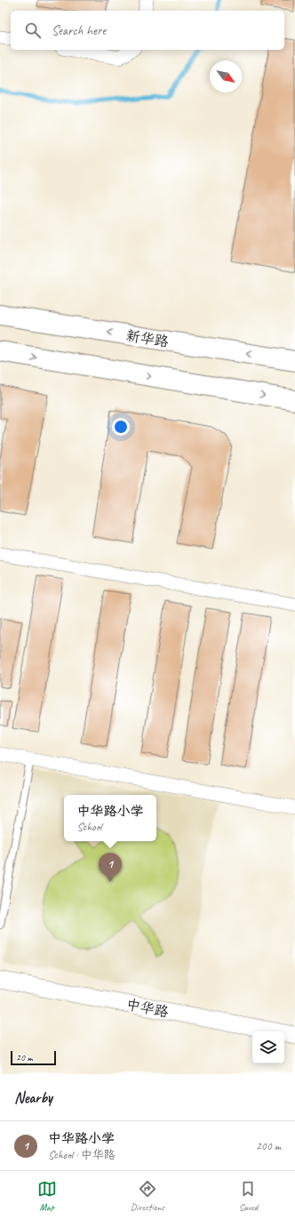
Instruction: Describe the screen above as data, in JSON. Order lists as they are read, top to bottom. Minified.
{"streets":{"main road":["新华路"],"street":["中华路"]},"scale_bar":"20 m","north":"bottom right","page":{"search":"Search here","popup":["中华路小学","School"],"pins":"1","scale":"20 m","heading":"Nearby","list":[{"mark":"1","name":"中华路小学","note":"School · 中华路","value":"200 m"}],"nav":["Map","Directions","Saved"]}}
